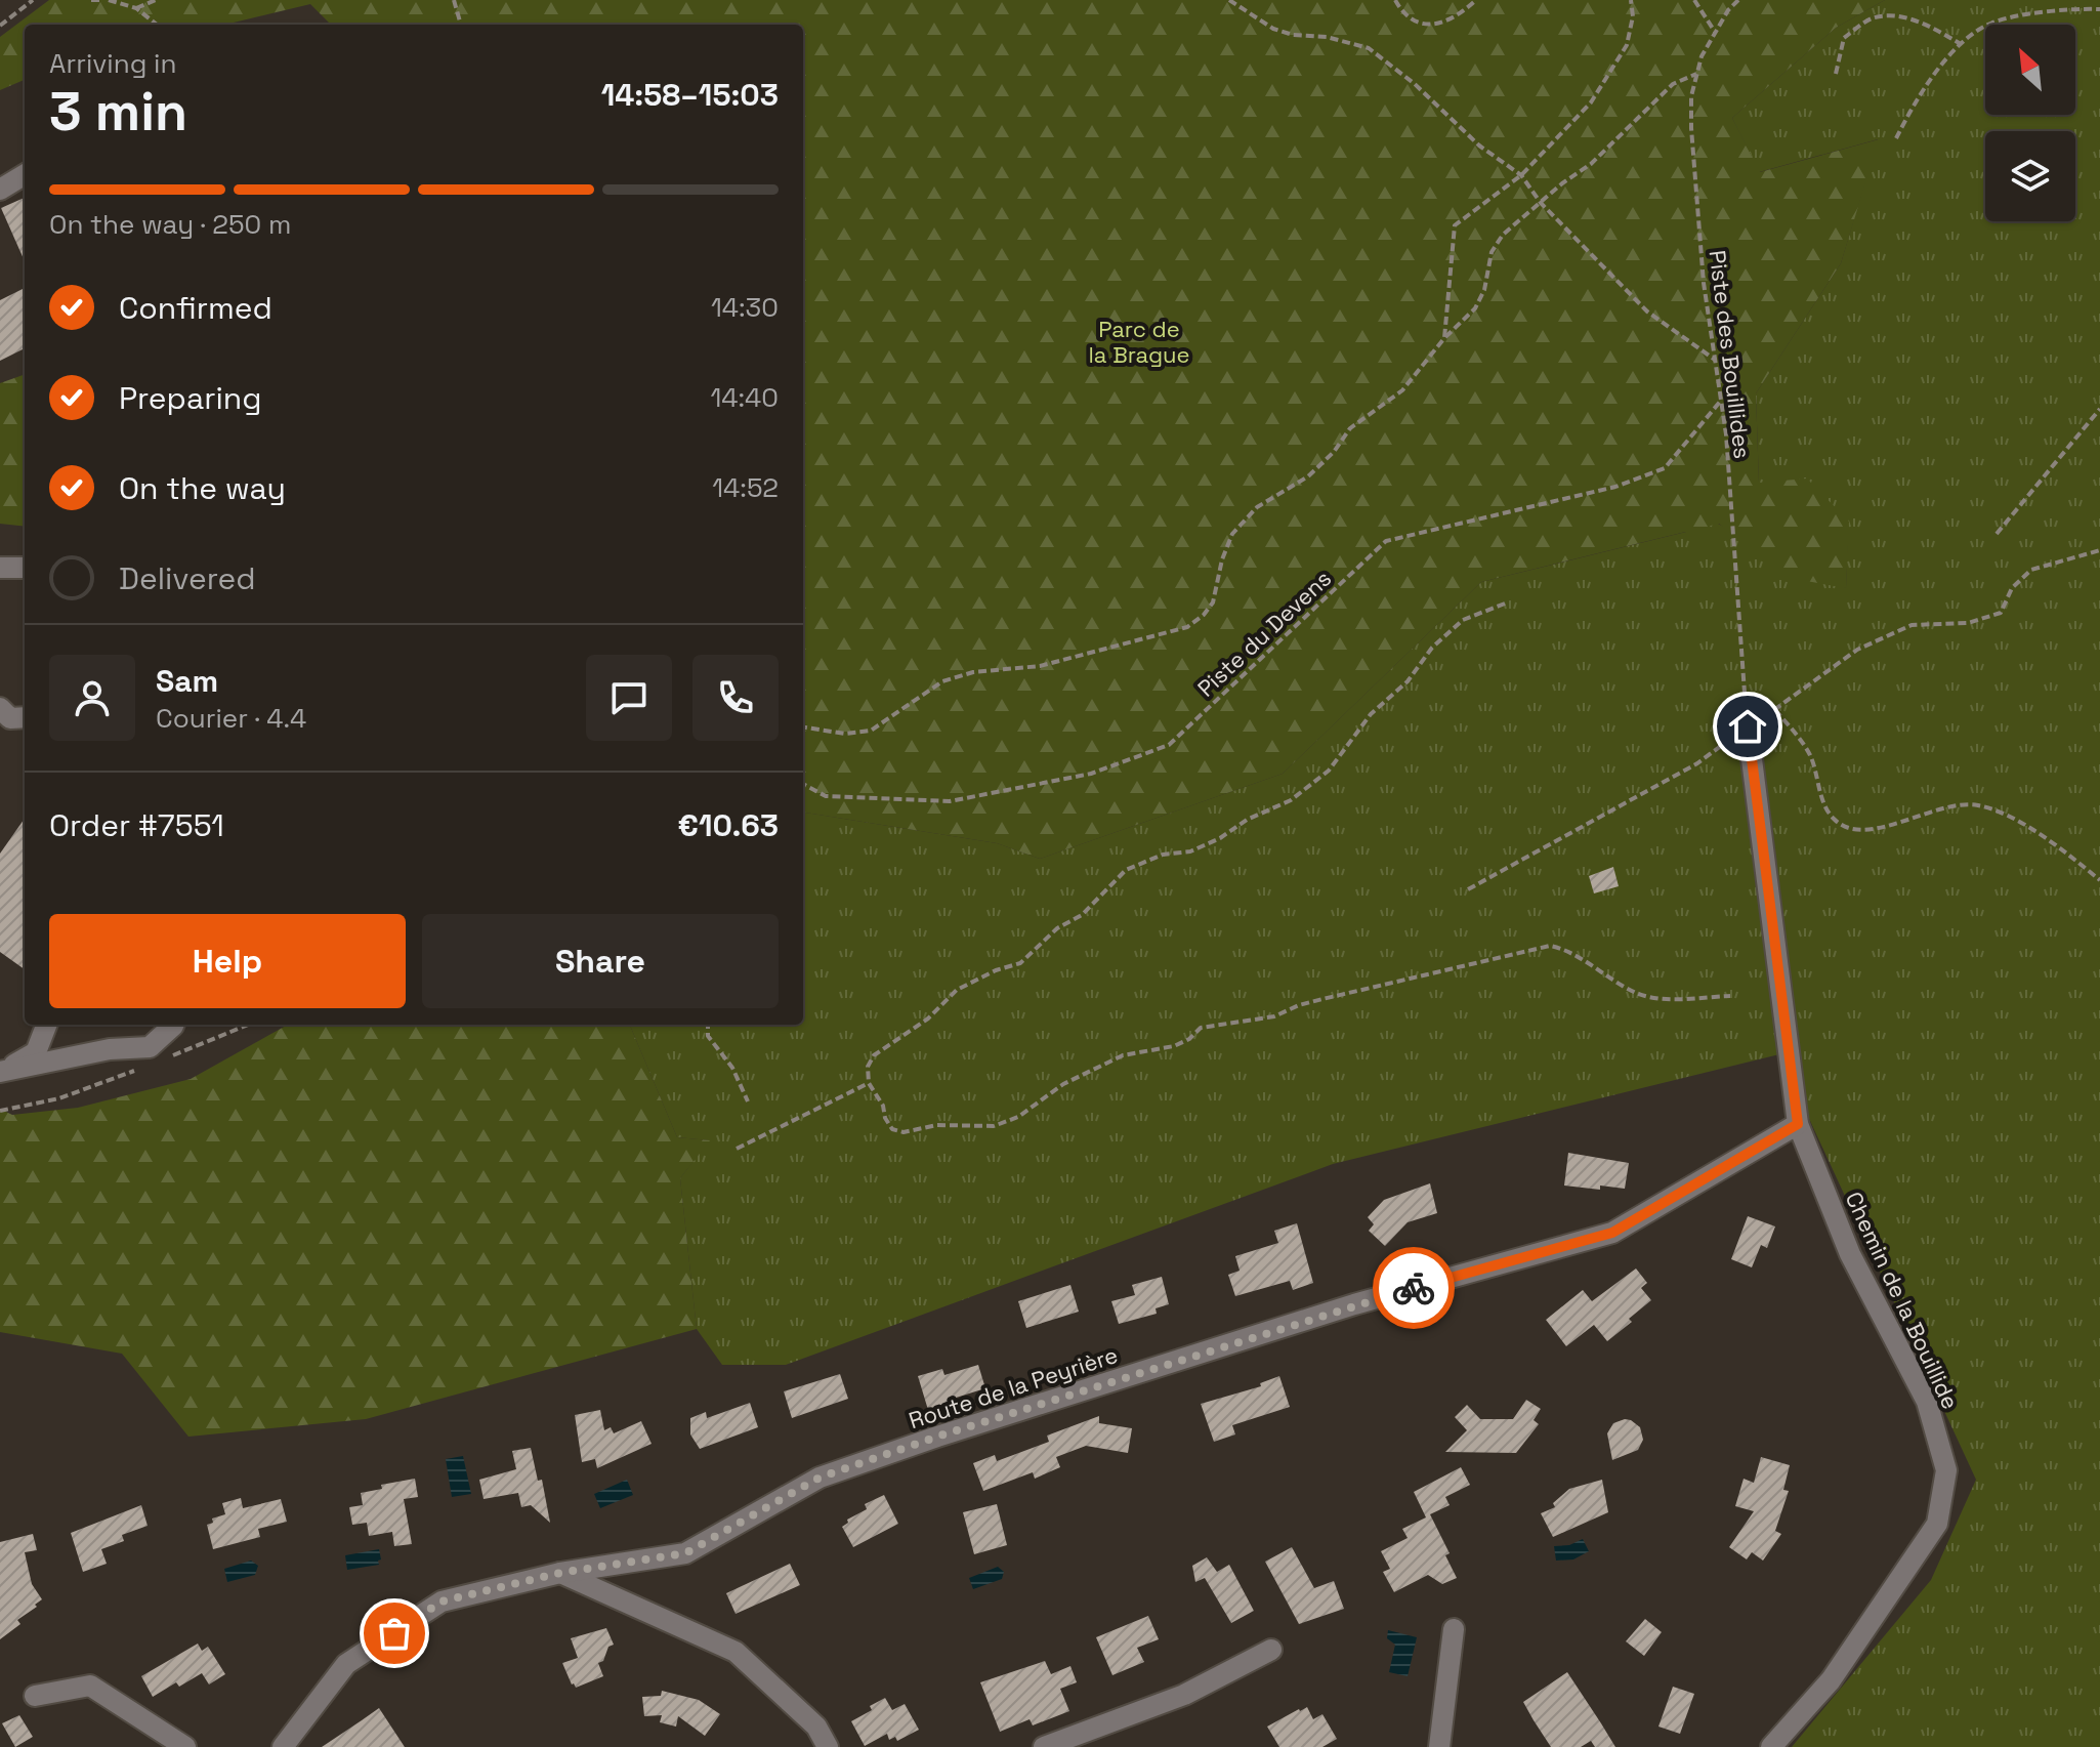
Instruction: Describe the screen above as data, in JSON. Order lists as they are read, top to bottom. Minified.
{"streets":{"street":["Chemin de la Bouillide","Route de la Peyrière"],"path":["Piste des Bouillides","Piste du Devens"]},"crossings":[["Piste des Bouillides","Piste du Devens"],["Piste des Bouillides","Chemin de la Bouillide"],["Chemin de la Bouillide","Route de la Peyrière"]],"parks":["Parc de la Brague"],"north":"top left","page":{"heading":["3 min","Arriving in","14:58–15:03"],"panel":["Sam","Courier · 4.4","Order #7551","€10.63"],"bar":"On the way · 250 m","list":[["Confirmed","14:30"],["Preparing","14:40"],["On the way","14:52"],"Delivered"],"buttons":["Help","Share"]}}
